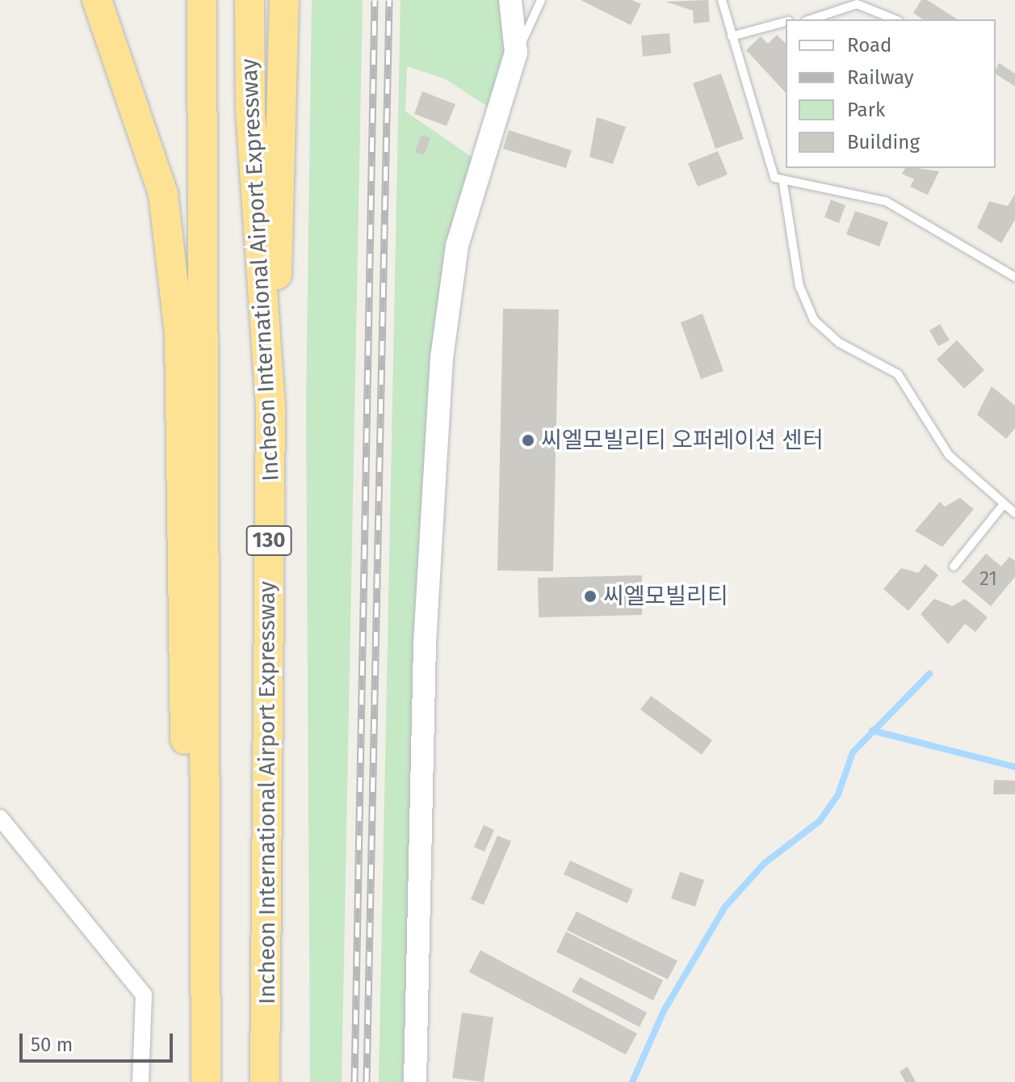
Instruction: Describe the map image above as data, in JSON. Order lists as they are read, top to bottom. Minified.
{"streets":{"highway":["Incheon International Airport Expressway","130"]},"places":["씨엘모빌리티 오퍼레이션 센터","씨엘모빌리티"],"house_numbers":["21"],"legend":["Road","Railway","Park","Building"],"scale_bar":"50 m"}
